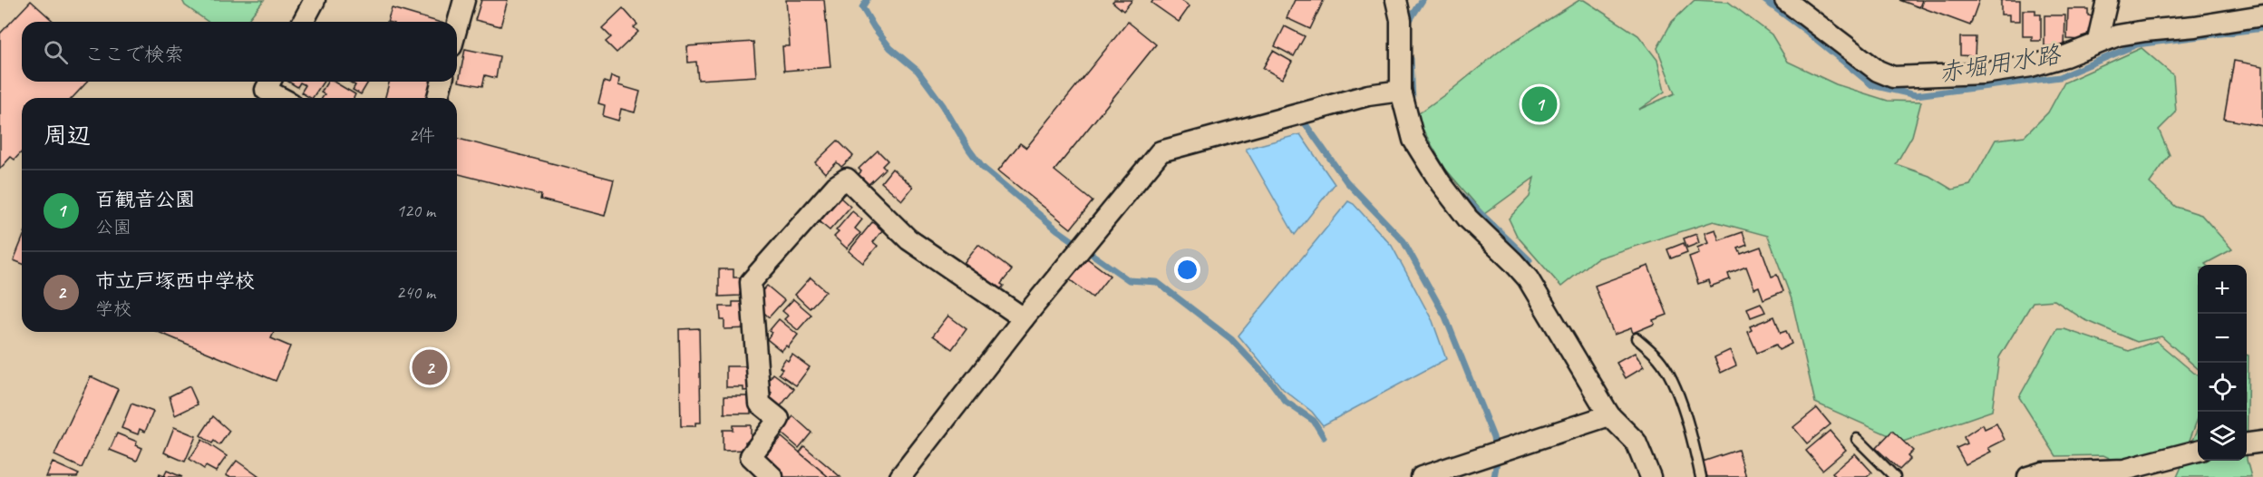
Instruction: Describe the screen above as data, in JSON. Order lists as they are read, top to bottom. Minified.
{"water":["赤堀用水路"],"page":{"search":"ここで検索","pins":["1","2"],"heading":["周辺","2件"],"list":[{"mark":"1","name":"百観音公園","note":"公園","value":"120 m"},{"mark":"2","name":"市立戸塚西中学校","note":"学校","value":"240 m"}],"map_buttons":["+","−"]}}
